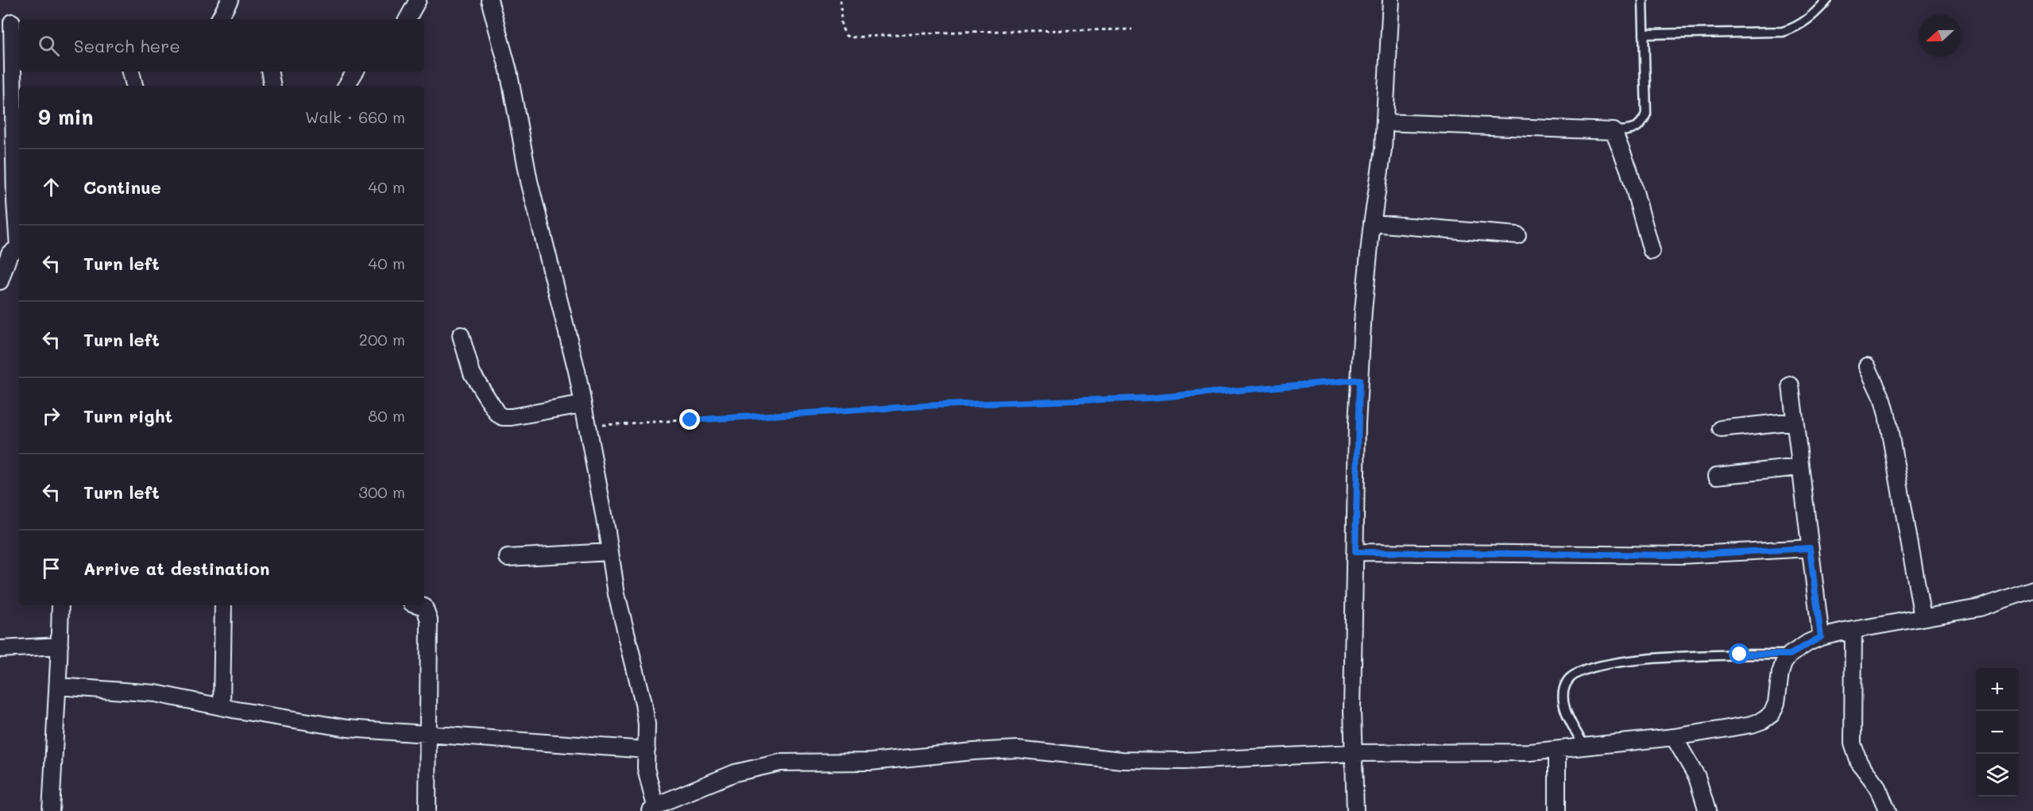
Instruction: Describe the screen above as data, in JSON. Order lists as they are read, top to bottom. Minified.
{"north":"left","page":{"search":"Search here","heading":["9 min","Walk · 660 m"],"list":[["Continue","40 m"],["Turn left","40 m"],["Turn left","200 m"],["Turn right","80 m"],["Turn left","300 m"],"Arrive at destination"],"map_buttons":["+","−"]}}
